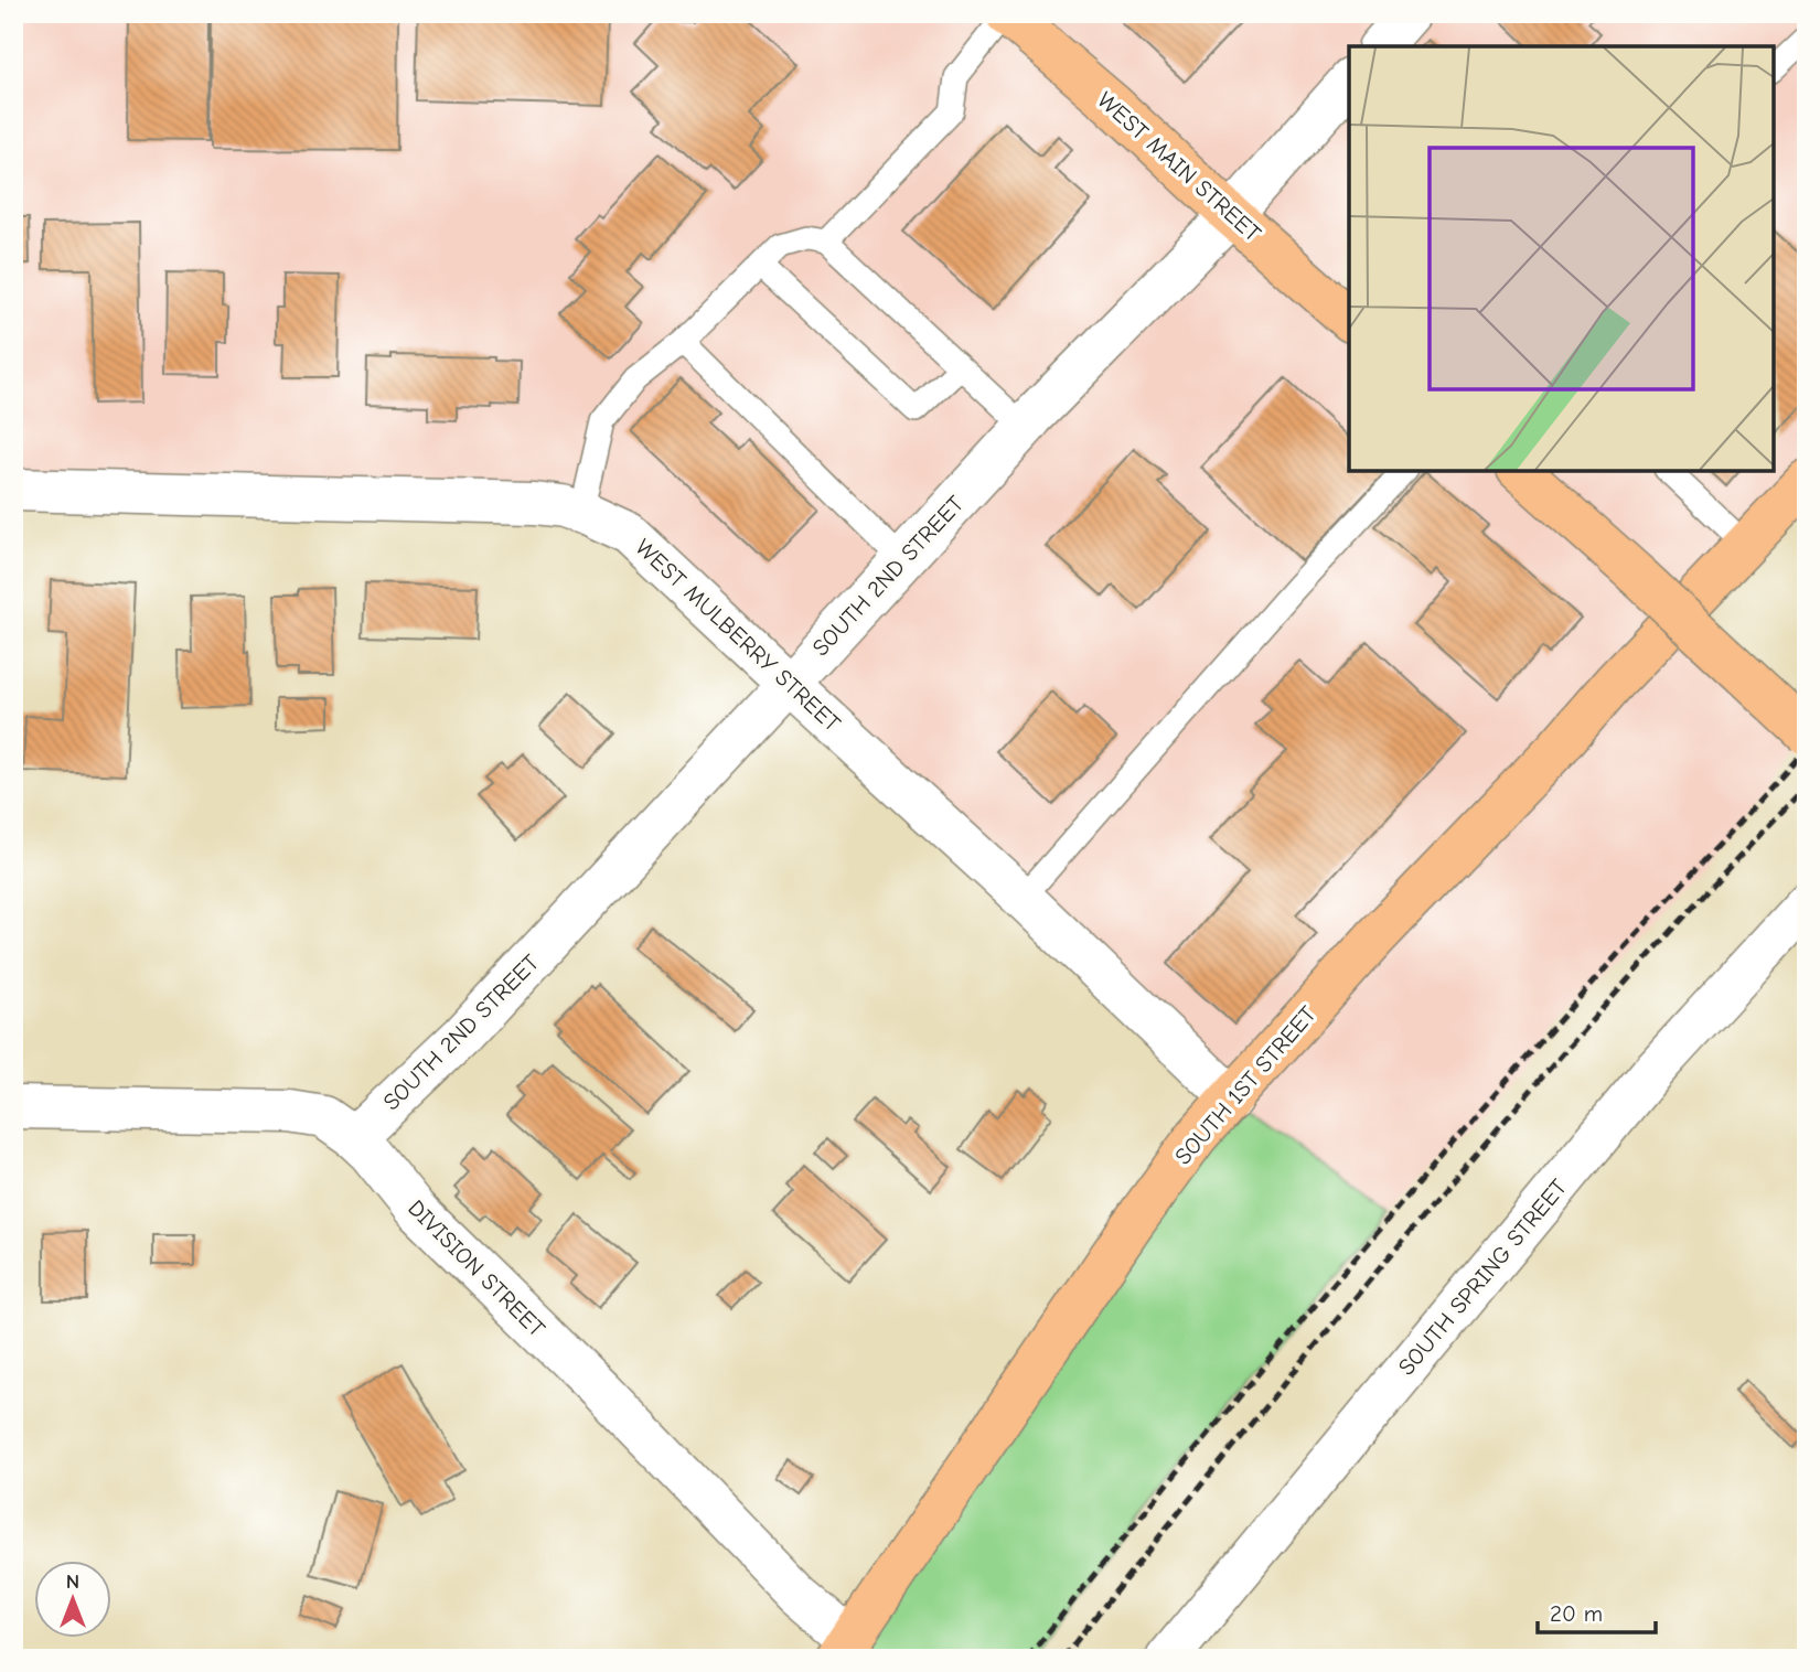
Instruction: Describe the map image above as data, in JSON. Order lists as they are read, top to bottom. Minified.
{"streets":{"main road":["WEST MAIN STREET","SOUTH 1ST STREET"],"street":["SOUTH 2ND STREET","WEST MULBERRY STREET","DIVISION STREET","SOUTH SPRING STREET"]},"crossings":[["WEST MAIN STREET","SOUTH 2ND STREET"],["SOUTH 2ND STREET","WEST MULBERRY STREET"],["SOUTH 2ND STREET","DIVISION STREET"],["WEST MULBERRY STREET","SOUTH 1ST STREET"],["SOUTH 1ST STREET","DIVISION STREET"]],"scale_bar":"20 m","north":"top"}
